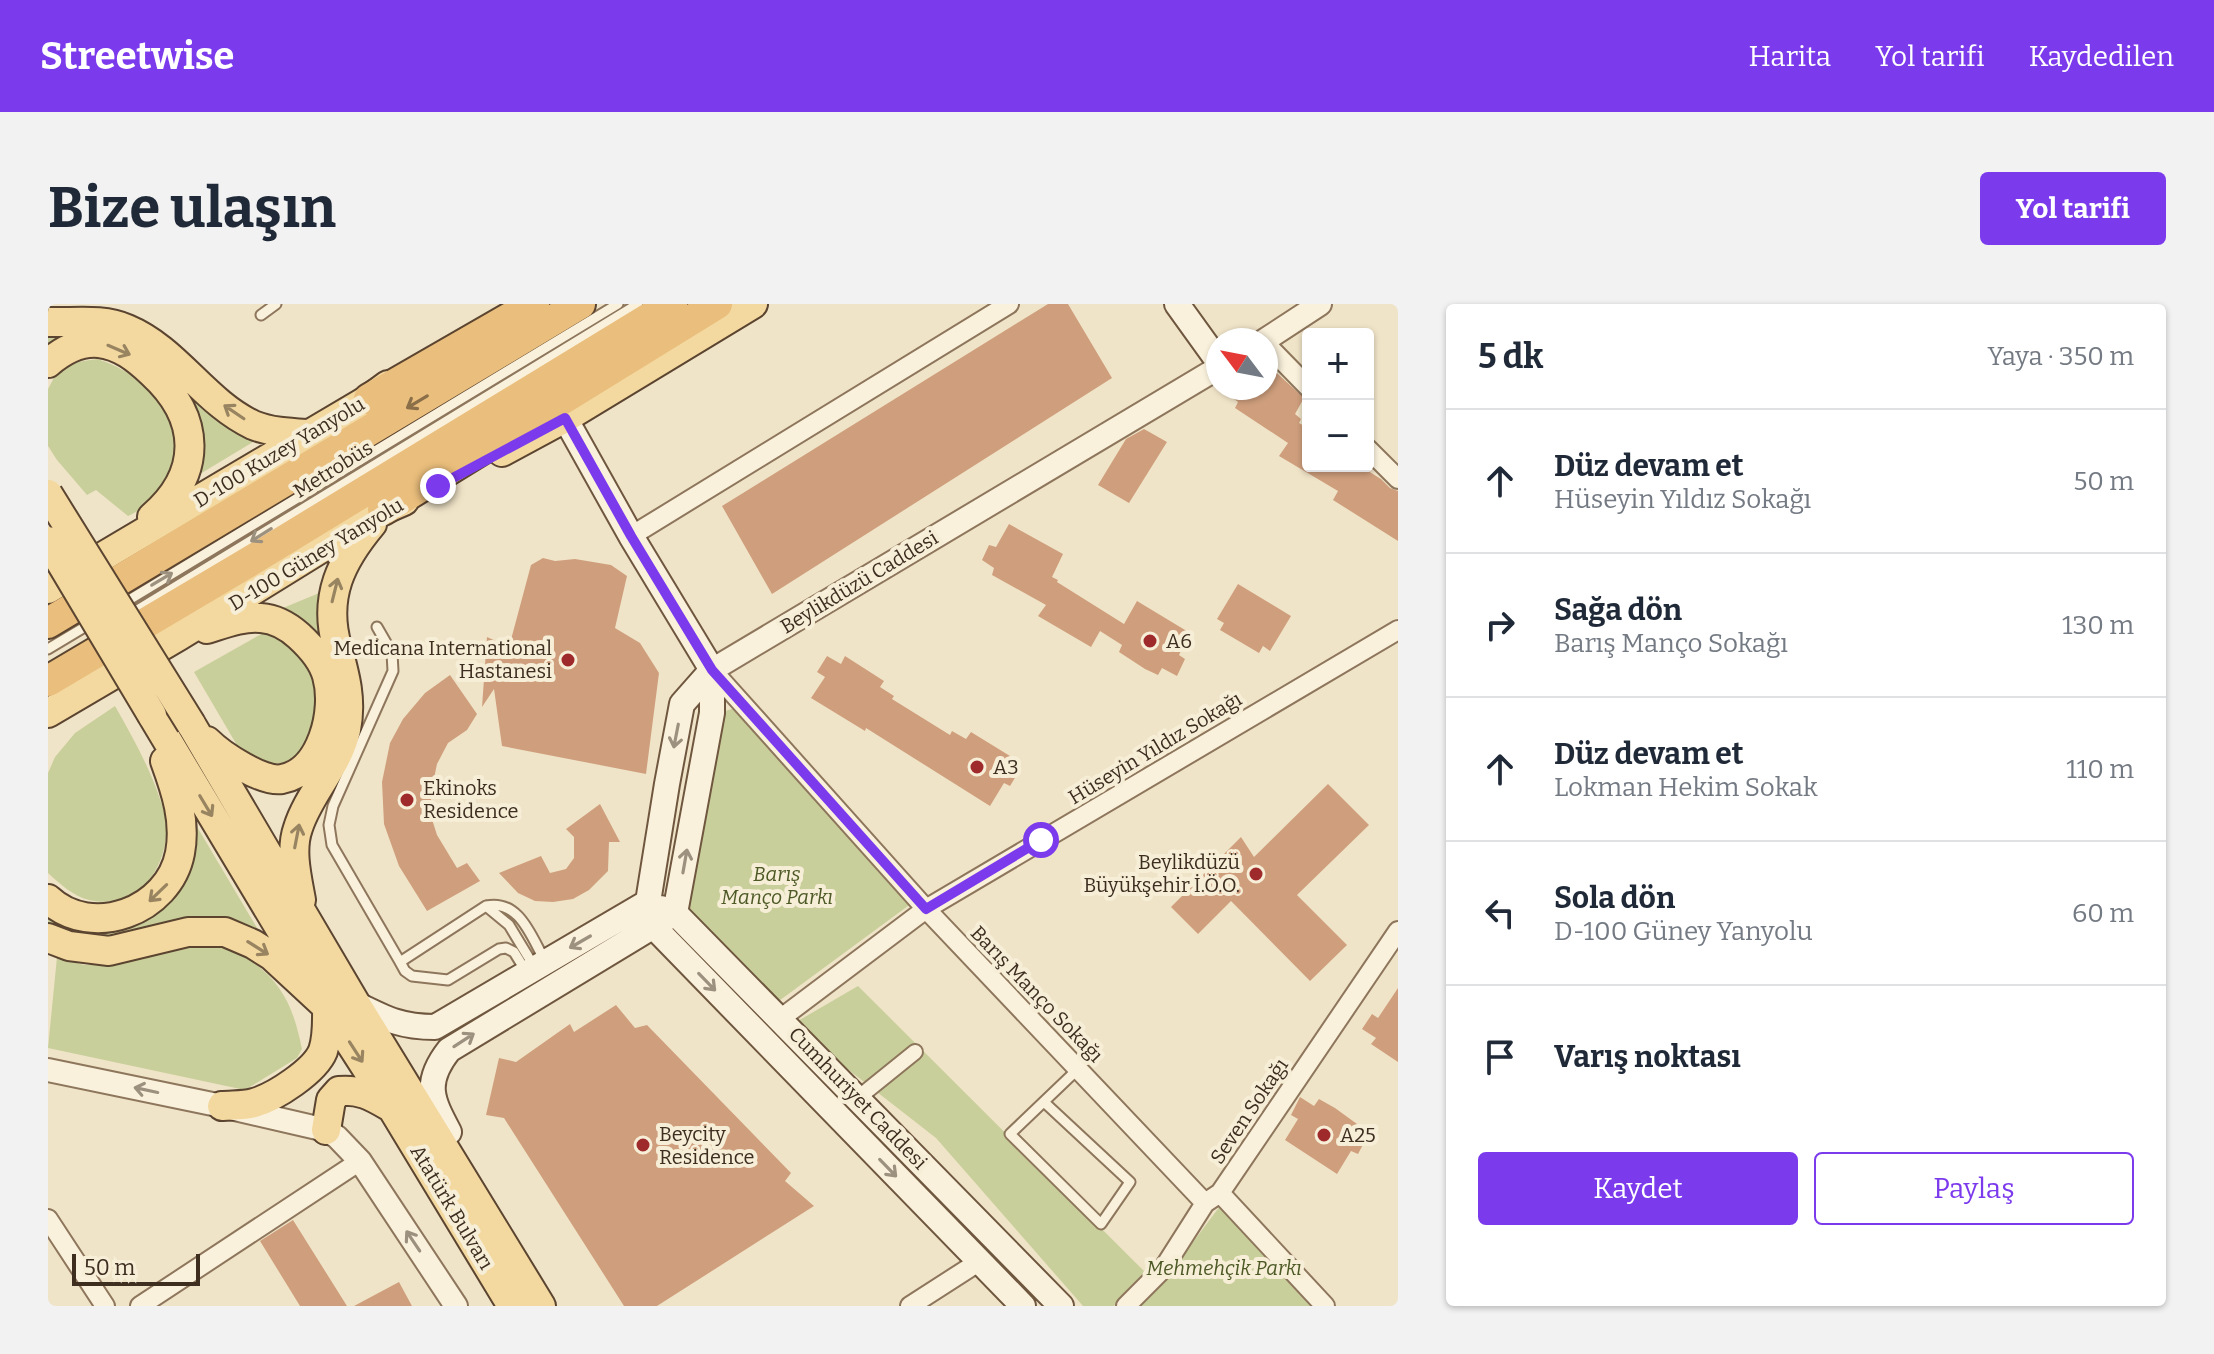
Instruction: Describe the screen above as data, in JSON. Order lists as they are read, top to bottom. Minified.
{"streets":{"main road":["D-100 Kuzey Yanyolu","D-100 Güney Yanyolu","Beylikdüzü Caddesi","Cumhuriyet Caddesi","Atatürk Bulvarı"],"street":["Hüseyin Yıldız Sokağı","Barış Manço Sokağı","Seven Sokağı"],"lane":["Metrobüs"]},"crossings":[["Beylikdüzü Caddesi","Barış Manço Sokağı"],["Beylikdüzü Caddesi","Cumhuriyet Caddesi"],["Hüseyin Yıldız Sokağı","Barış Manço Sokağı"],["Hüseyin Yıldız Sokağı","Cumhuriyet Caddesi"],["Barış Manço Sokağı","Seven Sokağı"]],"parks":["Barış Manço Parkı","Mehmehçik Parkı"],"places":["A6","Medicana International Hastanesi","A3","Ekinoks Residence","Beylikdüzü Büyükşehir İ.Ö.O.","A25","Beycity Residence"],"scale_bar":"50 m","north":"top left","page":{"header":"Streetwise","nav":["Harita","Yol tarifi","Kaydedilen"],"buttons":["Yol tarifi",["Kaydet","Paylaş"]],"title":"Bize ulaşın","heading":["5 dk","Yaya · 350 m"],"map_buttons":["+","−"],"list":[["Düz devam et","Hüseyin Yıldız Sokağı","50 m"],["Sağa dön","Barış Manço Sokağı","130 m"],["Düz devam et","Lokman Hekim Sokak","110 m"],["Sola dön","D-100 Güney Yanyolu","60 m"],"Varış noktası"],"scale":"50 m"}}
